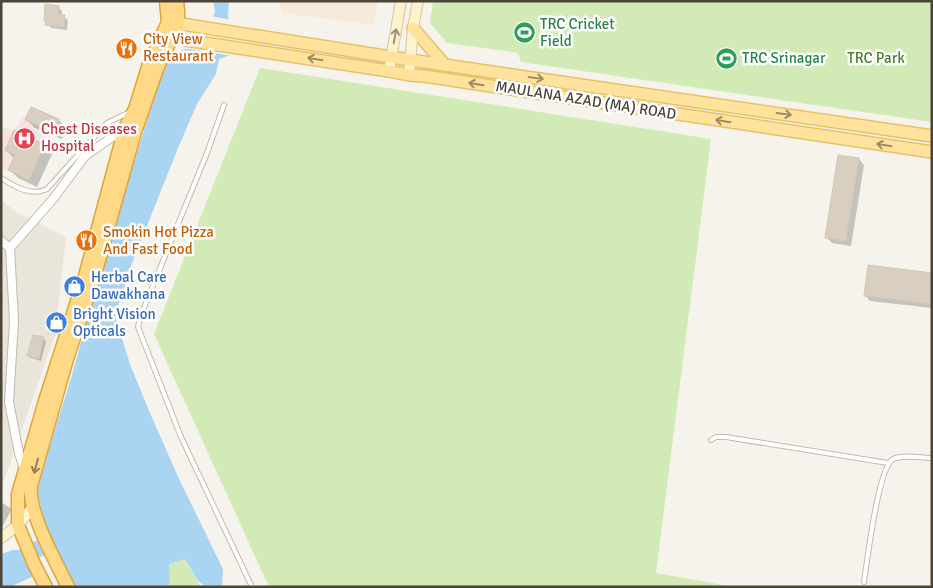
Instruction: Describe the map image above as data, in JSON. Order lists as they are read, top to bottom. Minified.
{"streets":{"main road":["MAULANA AZAD (MA) ROAD"]},"parks":["TRC Park"],"places":{"sports":["TRC Cricket Field","TRC Srinagar"],"restaurant":["City View Restaurant","Smokin Hot Pizza And Fast Food"],"hospital":["Chest Diseases Hospital"],"shop":["Herbal Care Dawakhana","Bright Vision Opticals"]}}
